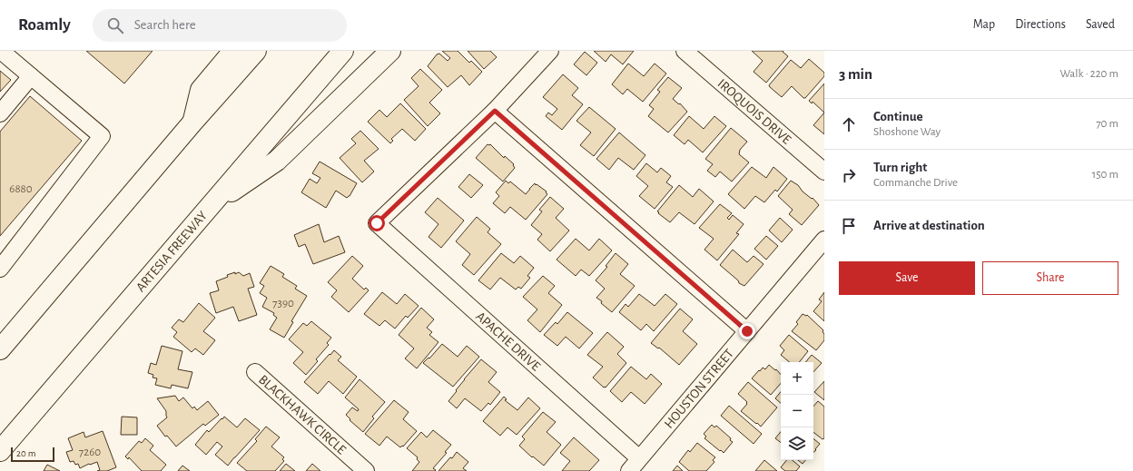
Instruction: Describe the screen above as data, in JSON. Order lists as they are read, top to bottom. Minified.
{"streets":{"highway":["ARTESIA FREEWAY"],"street":["IROQUOIS DRIVE","APACHE DRIVE","HOUSTON STREET","BLACKHAWK CIRCLE"]},"crossings":[["APACHE DRIVE","HOUSTON STREET"]],"house_numbers":["6880","7390","7260"],"scale_bar":"20 m","page":{"header":"Roamly","search":"Search here","nav":["Map","Directions","Saved"],"heading":["3 min","Walk · 220 m"],"list":[["Continue","Shoshone Way","70 m"],["Turn right","Commanche Drive","150 m"],"Arrive at destination"],"buttons":["Save","Share"],"map_buttons":["+","−"],"scale":"20 m"}}
